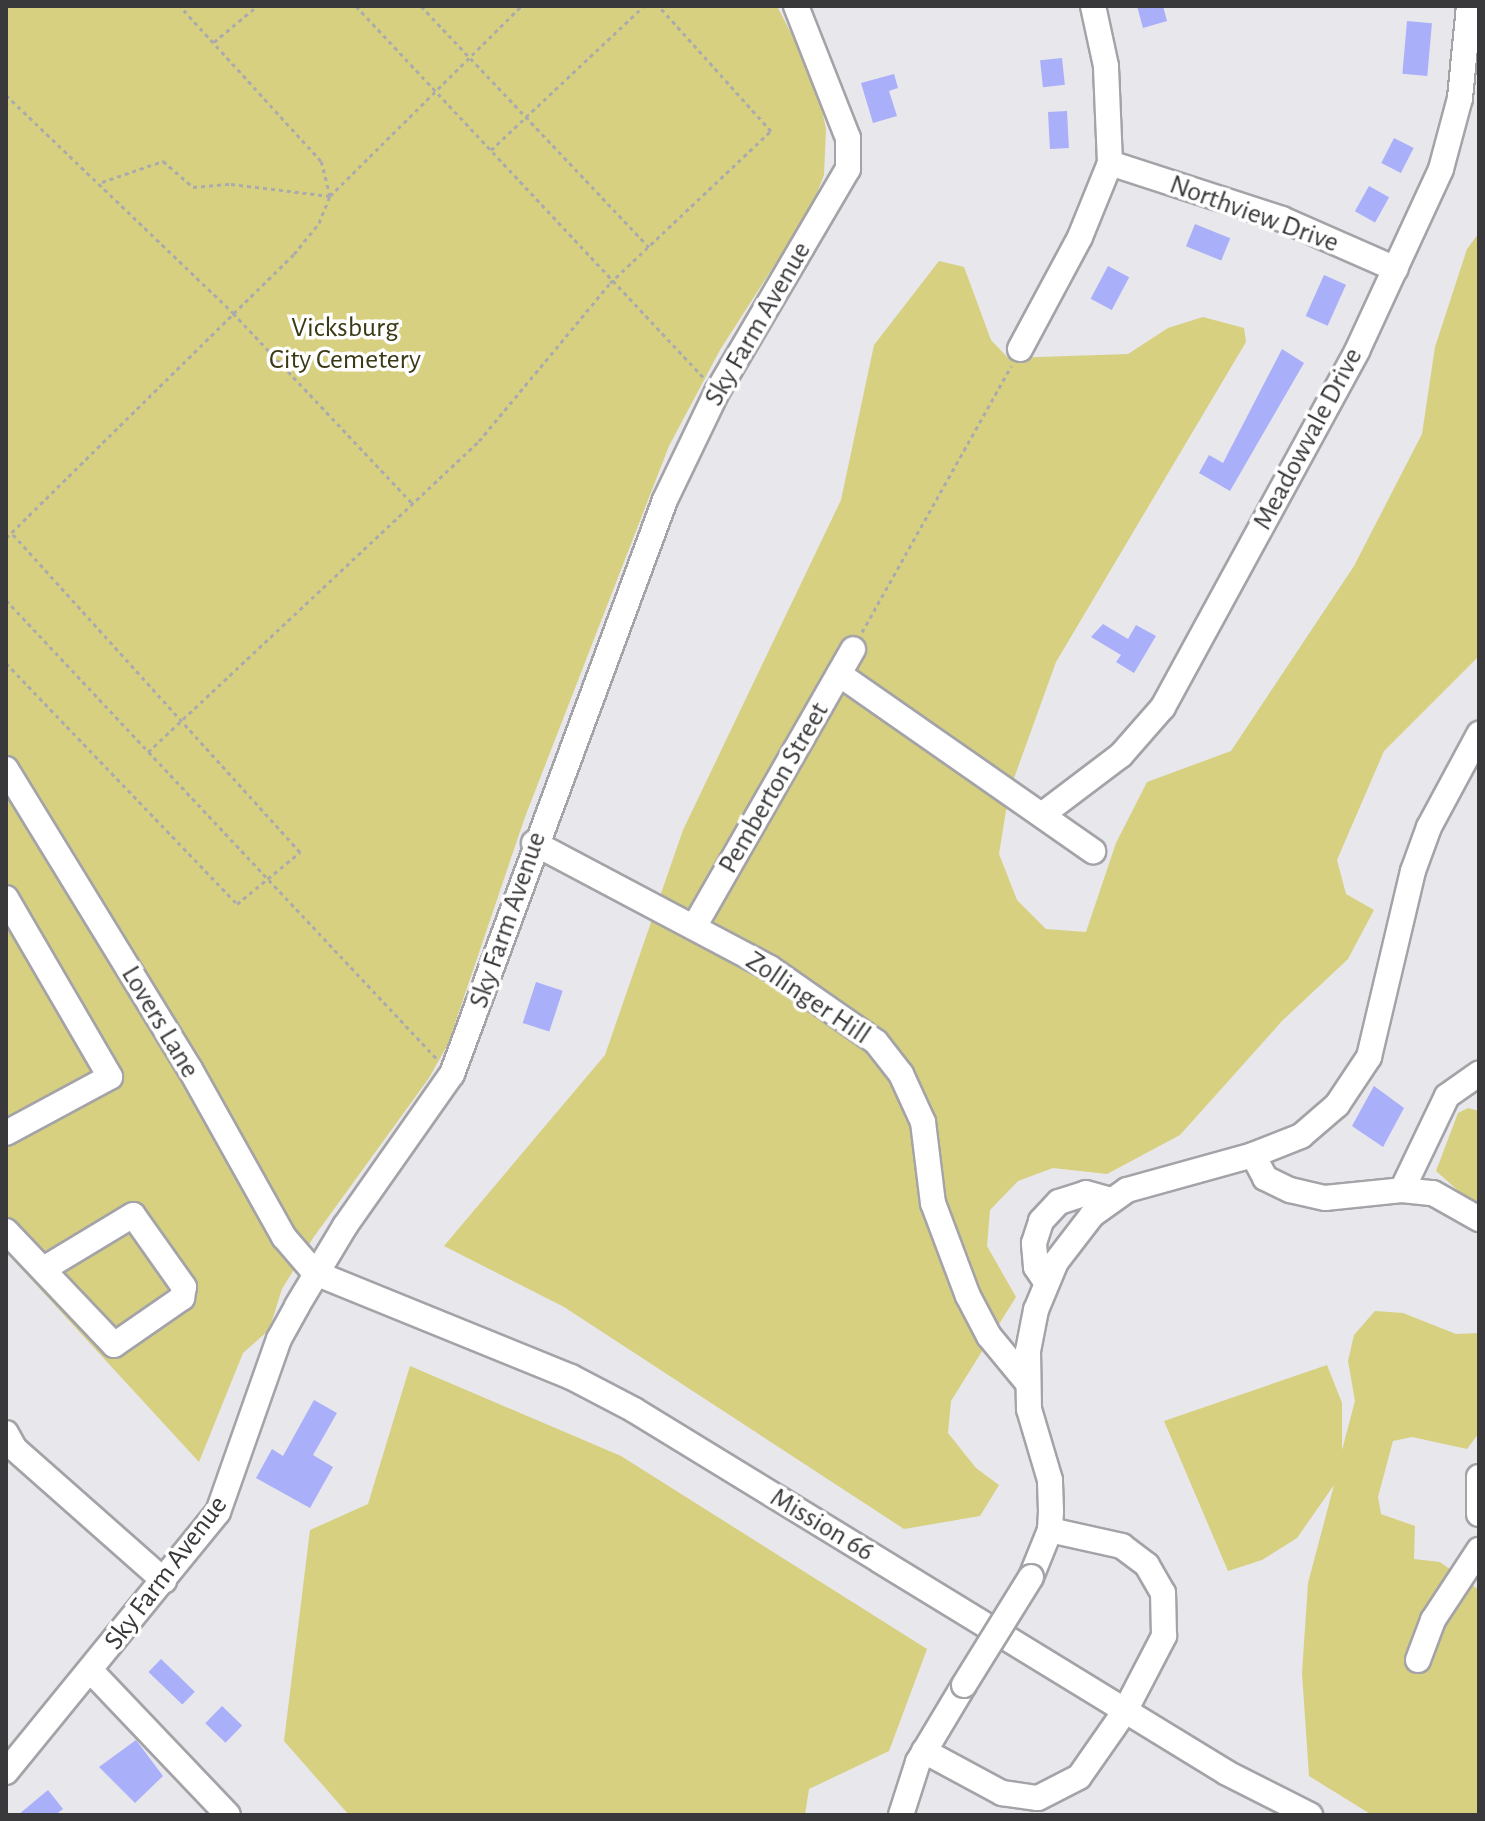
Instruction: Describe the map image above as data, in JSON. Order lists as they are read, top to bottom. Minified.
{"streets":{"street":["Northview Drive","Sky Farm Avenue","Meadowvale Drive","Pemberton Street","Zollinger Hill","Lovers Lane","Mission 66"]},"crossings":[["Northview Drive","Meadowvale Drive"],["Sky Farm Avenue","Zollinger Hill"],["Sky Farm Avenue","Lovers Lane"],["Sky Farm Avenue","Mission 66"],["Pemberton Street","Zollinger Hill"],["Lovers Lane","Mission 66"]],"parks":["Vicksburg City Cemetery"]}
